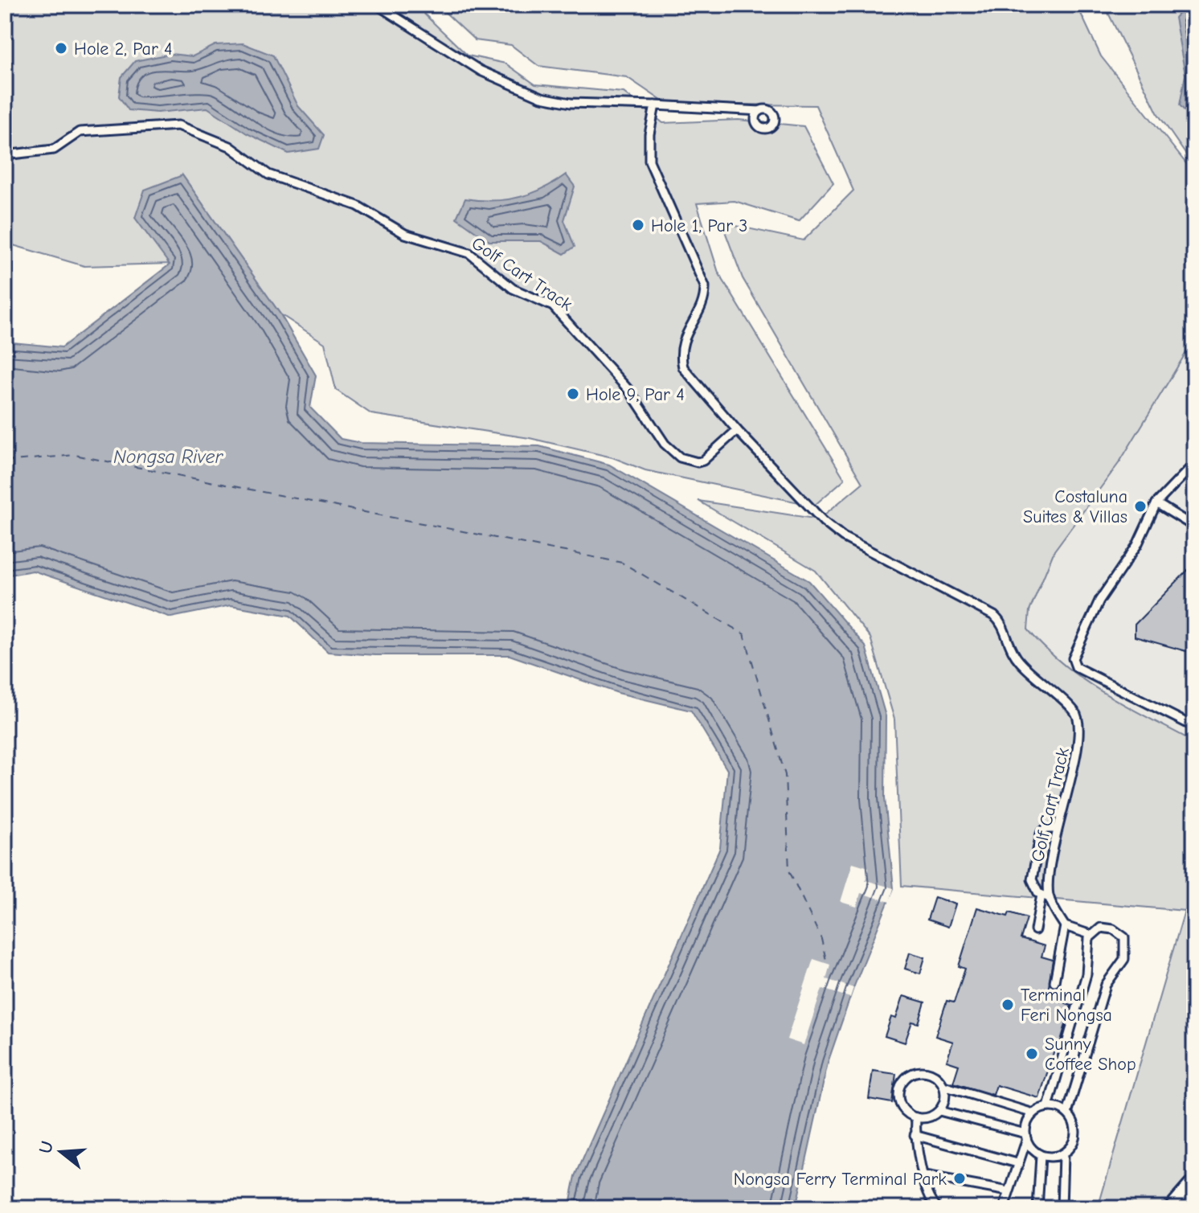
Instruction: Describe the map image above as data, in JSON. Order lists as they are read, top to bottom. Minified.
{"streets":{"lane":["Golf Cart Track"]},"water":["Nongsa River"],"places":["Hole 2, Par 4","Hole 1, Par 3","Hole 9, Par 4","Costaluna Suites & Villas","Terminal Feri Nongsa","Sunny Coffee Shop","Nongsa Ferry Terminal Park"],"north":"left"}
